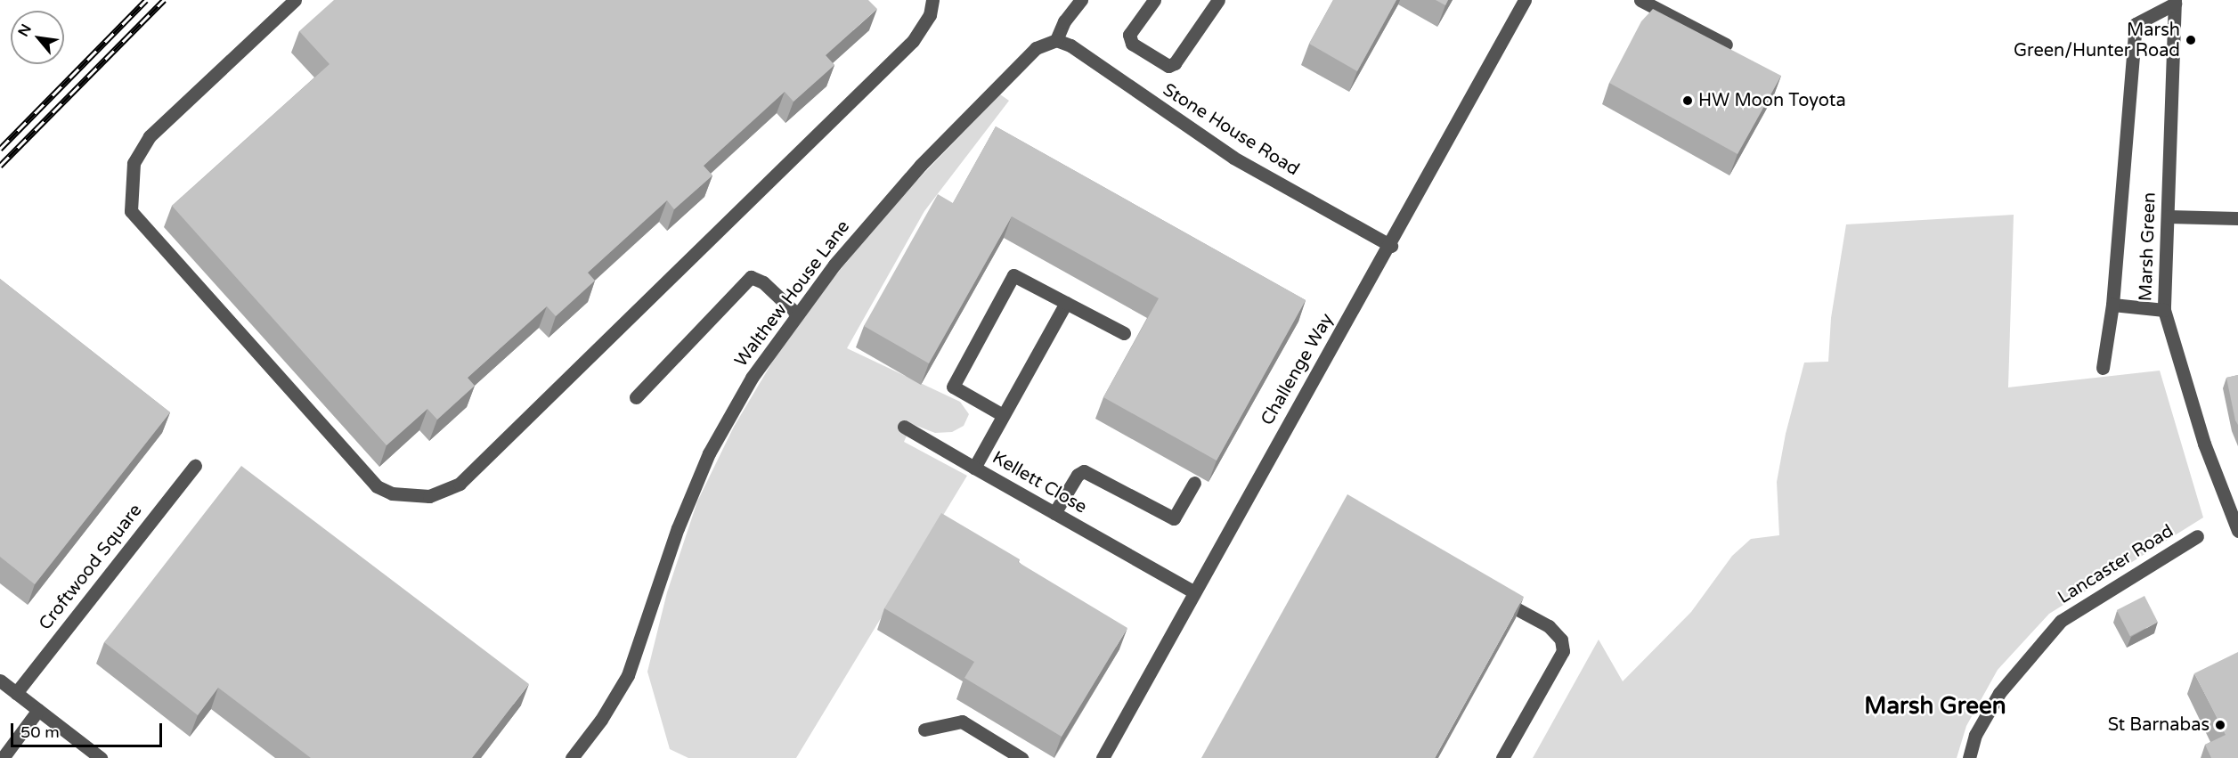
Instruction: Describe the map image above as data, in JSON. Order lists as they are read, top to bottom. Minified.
{"streets":{"street":["Stone House Road","Marsh Green","Walthew House Lane","Challenge Way","Kellett Close","Lancaster Road","Croftwood Square"]},"crossings":[["Stone House Road","Walthew House Lane"],["Stone House Road","Challenge Way"],["Challenge Way","Kellett Close"]],"districts":["Marsh Green"],"places":["Marsh Green/Hunter Road","HW Moon Toyota","St Barnabas"],"scale_bar":"50 m","north":"top left"}
